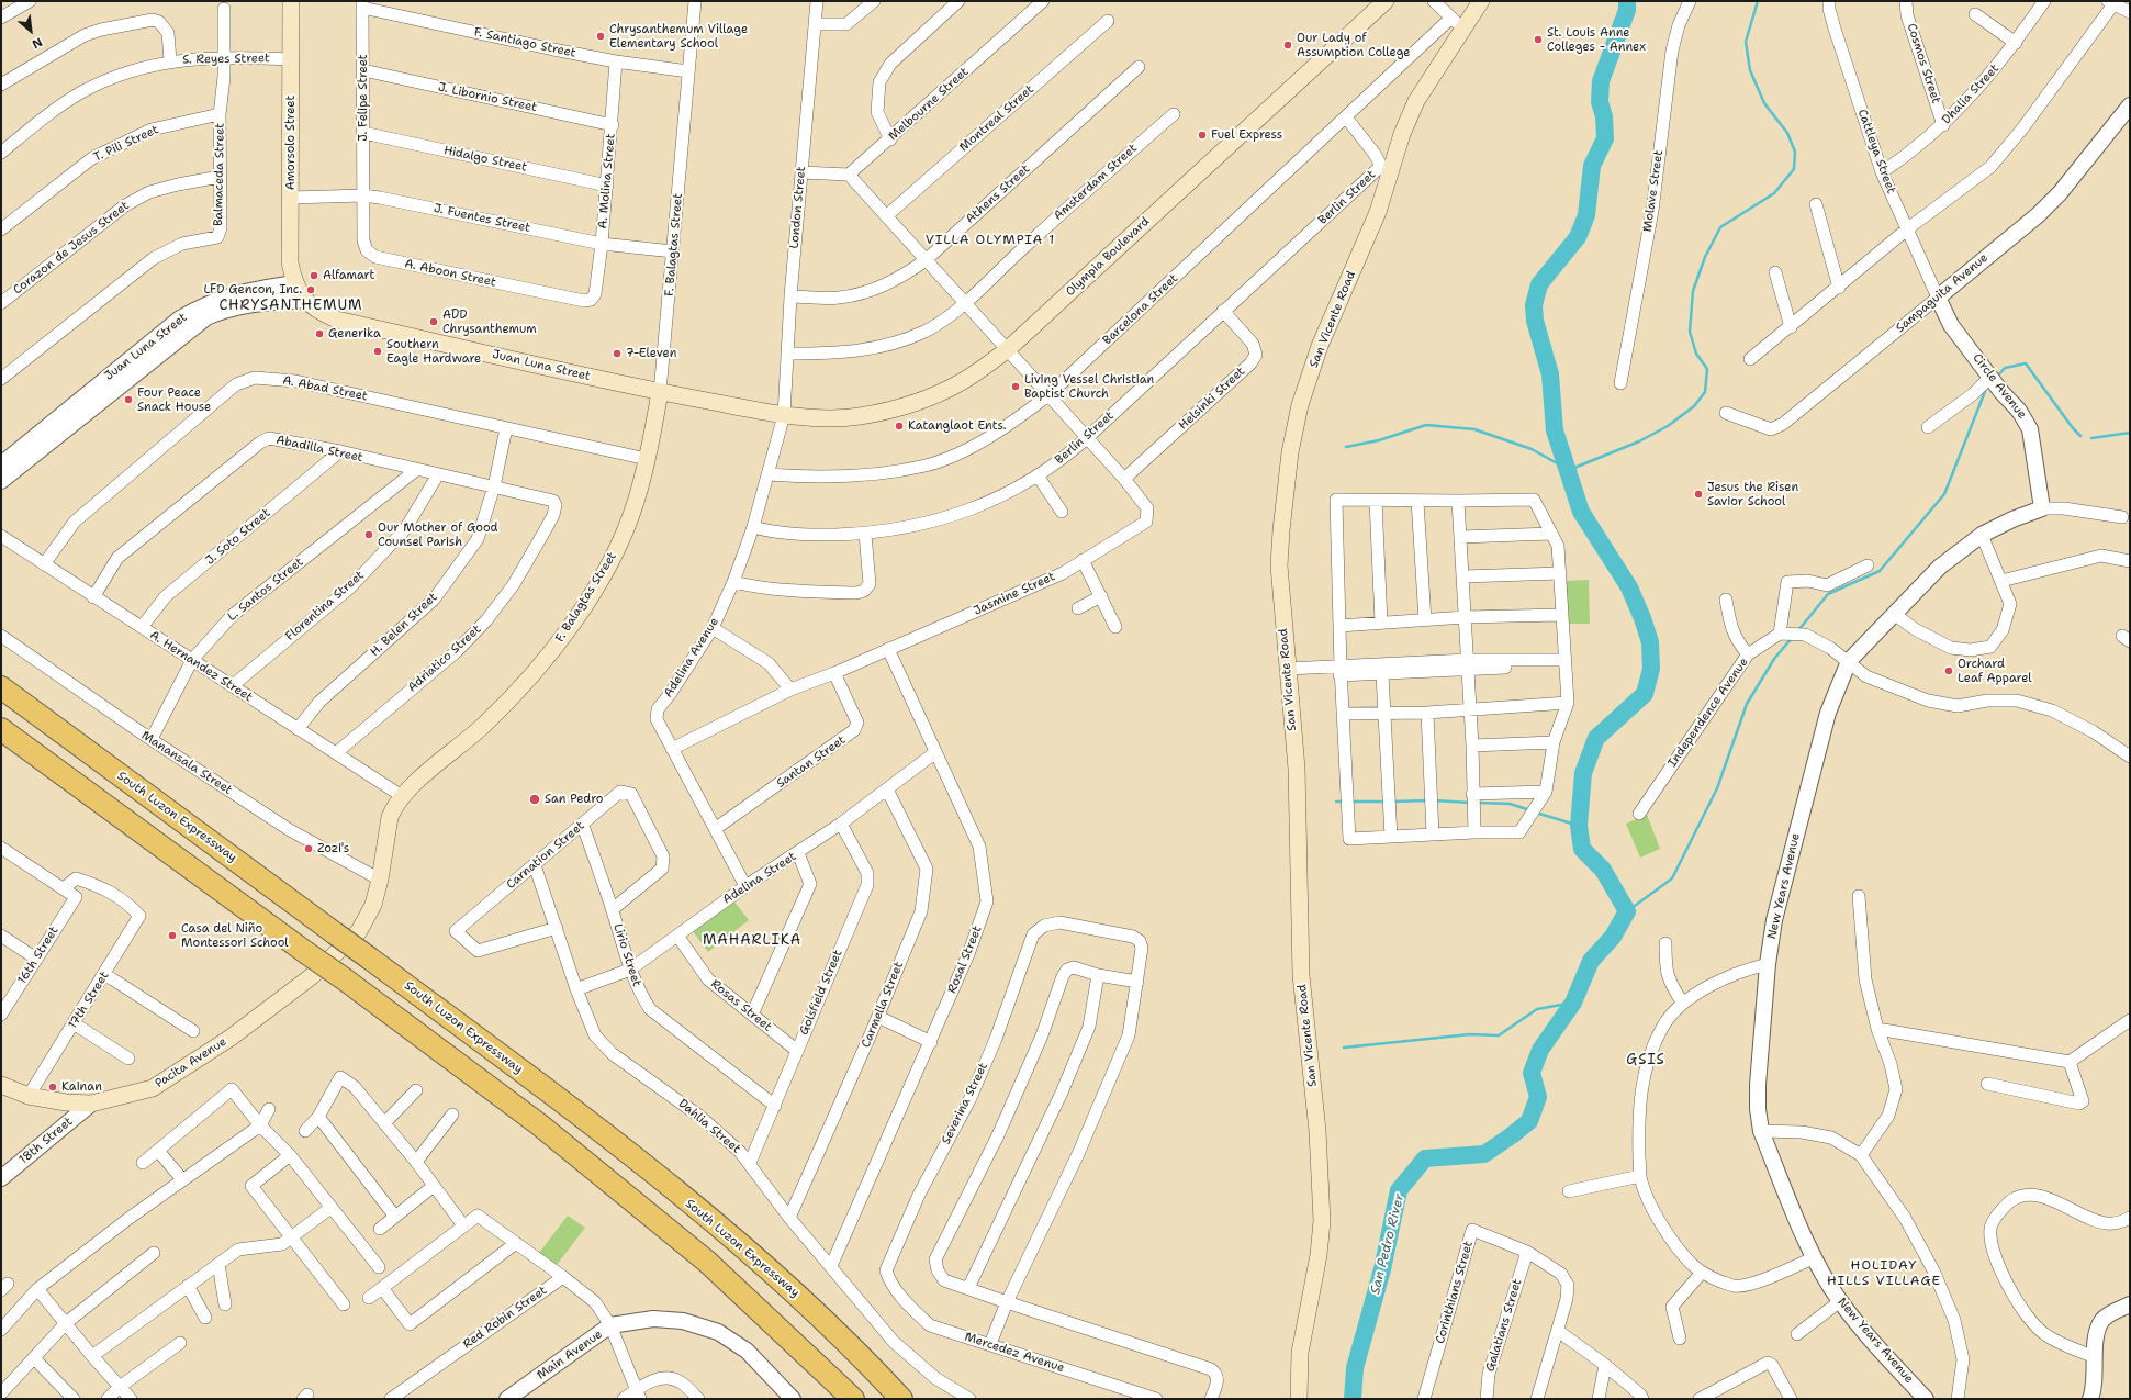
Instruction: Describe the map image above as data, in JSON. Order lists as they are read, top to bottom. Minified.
{"streets":{"highway":["South Luzon Expressway"],"main road":["Amorsolo Street","F. Balagtas Street","Olympia Boulevard","San Vicente Road","Juan Luna Street","Pacita Avenue"],"street":["F. Santiago Street","S. Reyes Street","Cosmos Street","Dhalia Street","J. Felipe Street","J. Libornio Street","Melbourne Street","Montreal Street","T. Pili Street","Cattleya Street","Hidalgo Street","Balmaceda Street","A. Molina Street","Amsterdam Street","Molave Street","Athens Street","Berlin Street","London Street","J. Fuentes Street","Corazon de Jesus Street","A. Aboon Street","Sampaguita Avenue","Barcelona Street","Circle Avenue","A. Abad Street","Helsinki Street","Abadilla Street","J. Soto Street","L. Santos Street","Jasmine Street","Florentina Street","H. Belen Street","Adelina Avenue","Adriatico Street","A. Hernandez Street","Independence Avenue","Santan Street","Manansala Street","Carnation Street","Adelina Street","New Years Avenue","16th Street","Lirio Street","Rosal Street","Golsfield Street","17th Street","Carmella Street","Rosas Street","Severina Street","Dahlia Street","18th Street","Corinthians Street","Red Robin Street","Galatians Street","Mercedez Avenue","Main Avenue"]},"crossings":[["F. Santiago Street","J. Felipe Street"],["F. Santiago Street","A. Molina Street"],["F. Santiago Street","F. Balagtas Street"],["S. Reyes Street","Amorsolo Street"],["S. Reyes Street","Balmaceda Street"],["Cosmos Street","Dhalia Street"],["Dhalia Street","Cattleya Street"],["J. Felipe Street","J. Libornio Street"],["J. Felipe Street","Hidalgo Street"],["J. Felipe Street","J. Fuentes Street"],["J. Felipe Street","A. Aboon Street"],["J. Libornio Street","A. Molina Street"],["Melbourne Street","Jasmine Street"],["Montreal Street","Jasmine Street"],["Amorsolo Street","J. Fuentes Street"],["Amorsolo Street","Juan Luna Street"],["T. Pili Street","Balmaceda Street"],["Cattleya Street","Sampaguita Avenue"],["Cattleya Street","Circle Avenue"],["Hidalgo Street","A. Molina Street"],["Balmaceda Street","Corazon de Jesus Street"],["A. Molina Street","J. Fuentes Street"],["A. Molina Street","A. Aboon Street"],["Amsterdam Street","London Street"],["Amsterdam Street","Jasmine Street"],["Athens Street","London Street"],["Athens Street","Jasmine Street"],["Berlin Street","Barcelona Street"],["Berlin Street","Helsinki Street"],["Berlin Street","Jasmine Street"],["Berlin Street","Adelina Avenue"],["London Street","Olympia Boulevard"],["London Street","Juan Luna Street"],["London Street","Adelina Avenue"],["J. Fuentes Street","F. Balagtas Street"],["J. Fuentes Street","A. Aboon Street"],["F. Balagtas Street","Juan Luna Street"],["F. Balagtas Street","A. Abad Street"],["F. Balagtas Street","A. Hernandez Street"],["F. Balagtas Street","Manansala Street"],["F. Balagtas Street","Pacita Avenue"],["Olympia Boulevard","Juan Luna Street"],["Olympia Boulevard","Jasmine Street"],["Olympia Boulevard","Adelina Avenue"],["Sampaguita Avenue","Circle Avenue"],["Barcelona Street","Jasmine Street"],["Barcelona Street","Adelina Avenue"],["Juan Luna Street","Adelina Avenue"],["Circle Avenue","New Years Avenue"],["A. Abad Street","H. Belen Street"],["A. Abad Street","A. Hernandez Street"],["Helsinki Street","Jasmine Street"],["Abadilla Street","J. Soto Street"],["Abadilla Street","L. Santos Street"],["Abadilla Street","Florentina Street"],["Abadilla Street","H. Belen Street"],["Abadilla Street","Adriatico Street"],["Abadilla Street","A. Hernandez Street"],["J. Soto Street","A. Hernandez Street"],["L. Santos Street","A. Hernandez Street"],["L. Santos Street","Manansala Street"],["Jasmine Street","Adelina Avenue"],["Jasmine Street","Santan Street"],["Jasmine Street","Rosal Street"],["Florentina Street","A. Hernandez Street"],["H. Belen Street","A. Hernandez Street"],["Adelina Avenue","Santan Street"],["Adelina Avenue","Adelina Street"],["Adriatico Street","A. Hernandez Street"],["Carnation Street","Lirio Street"],["Carnation Street","Dahlia Street"],["Adelina Street","Lirio Street"],["Adelina Street","Rosal Street"],["Adelina Street","Golsfield Street"],["Adelina Street","Carmella Street"],["Adelina Street","Rosas Street"],["Adelina Street","Dahlia Street"],["16th Street","17th Street"],["Lirio Street","Golsfield Street"],["Rosal Street","Dahlia Street"],["Golsfield Street","Rosas Street"],["Golsfield Street","Dahlia Street"],["17th Street","Pacita Avenue"],["Carmella Street","Dahlia Street"],["Pacita Avenue","18th Street"],["Severina Street","Mercedez Avenue"],["Corinthians Street","Galatians Street"]],"districts":["VILLA OLYMPIA 1","CHRYSANTHEMUM","MAHARLIKA","GSIS","HOLIDAY HILLS VILLAGE"],"water":["San Pedro River"],"places":["Chrysanthemum Village Elementary School","St. Louis Anne Colleges - Annex","Our Lady of Assumption College","Fuel Express","Alfamart","LFD Gencon, Inc.","ADD Chrysanthemum","Generika","Southern Eagle Hardware","7-Eleven","Living Vessel Christian Baptist Church","Four Peace Snack House","Katanglaot Ents.","Jesus the Risen Savior School","Our Mother of Good Counsel Parish","Orchard Leaf Apparel","San Pedro","Zozi's","Casa del Niño Montessori School","Kainan"],"north":"bottom right"}
